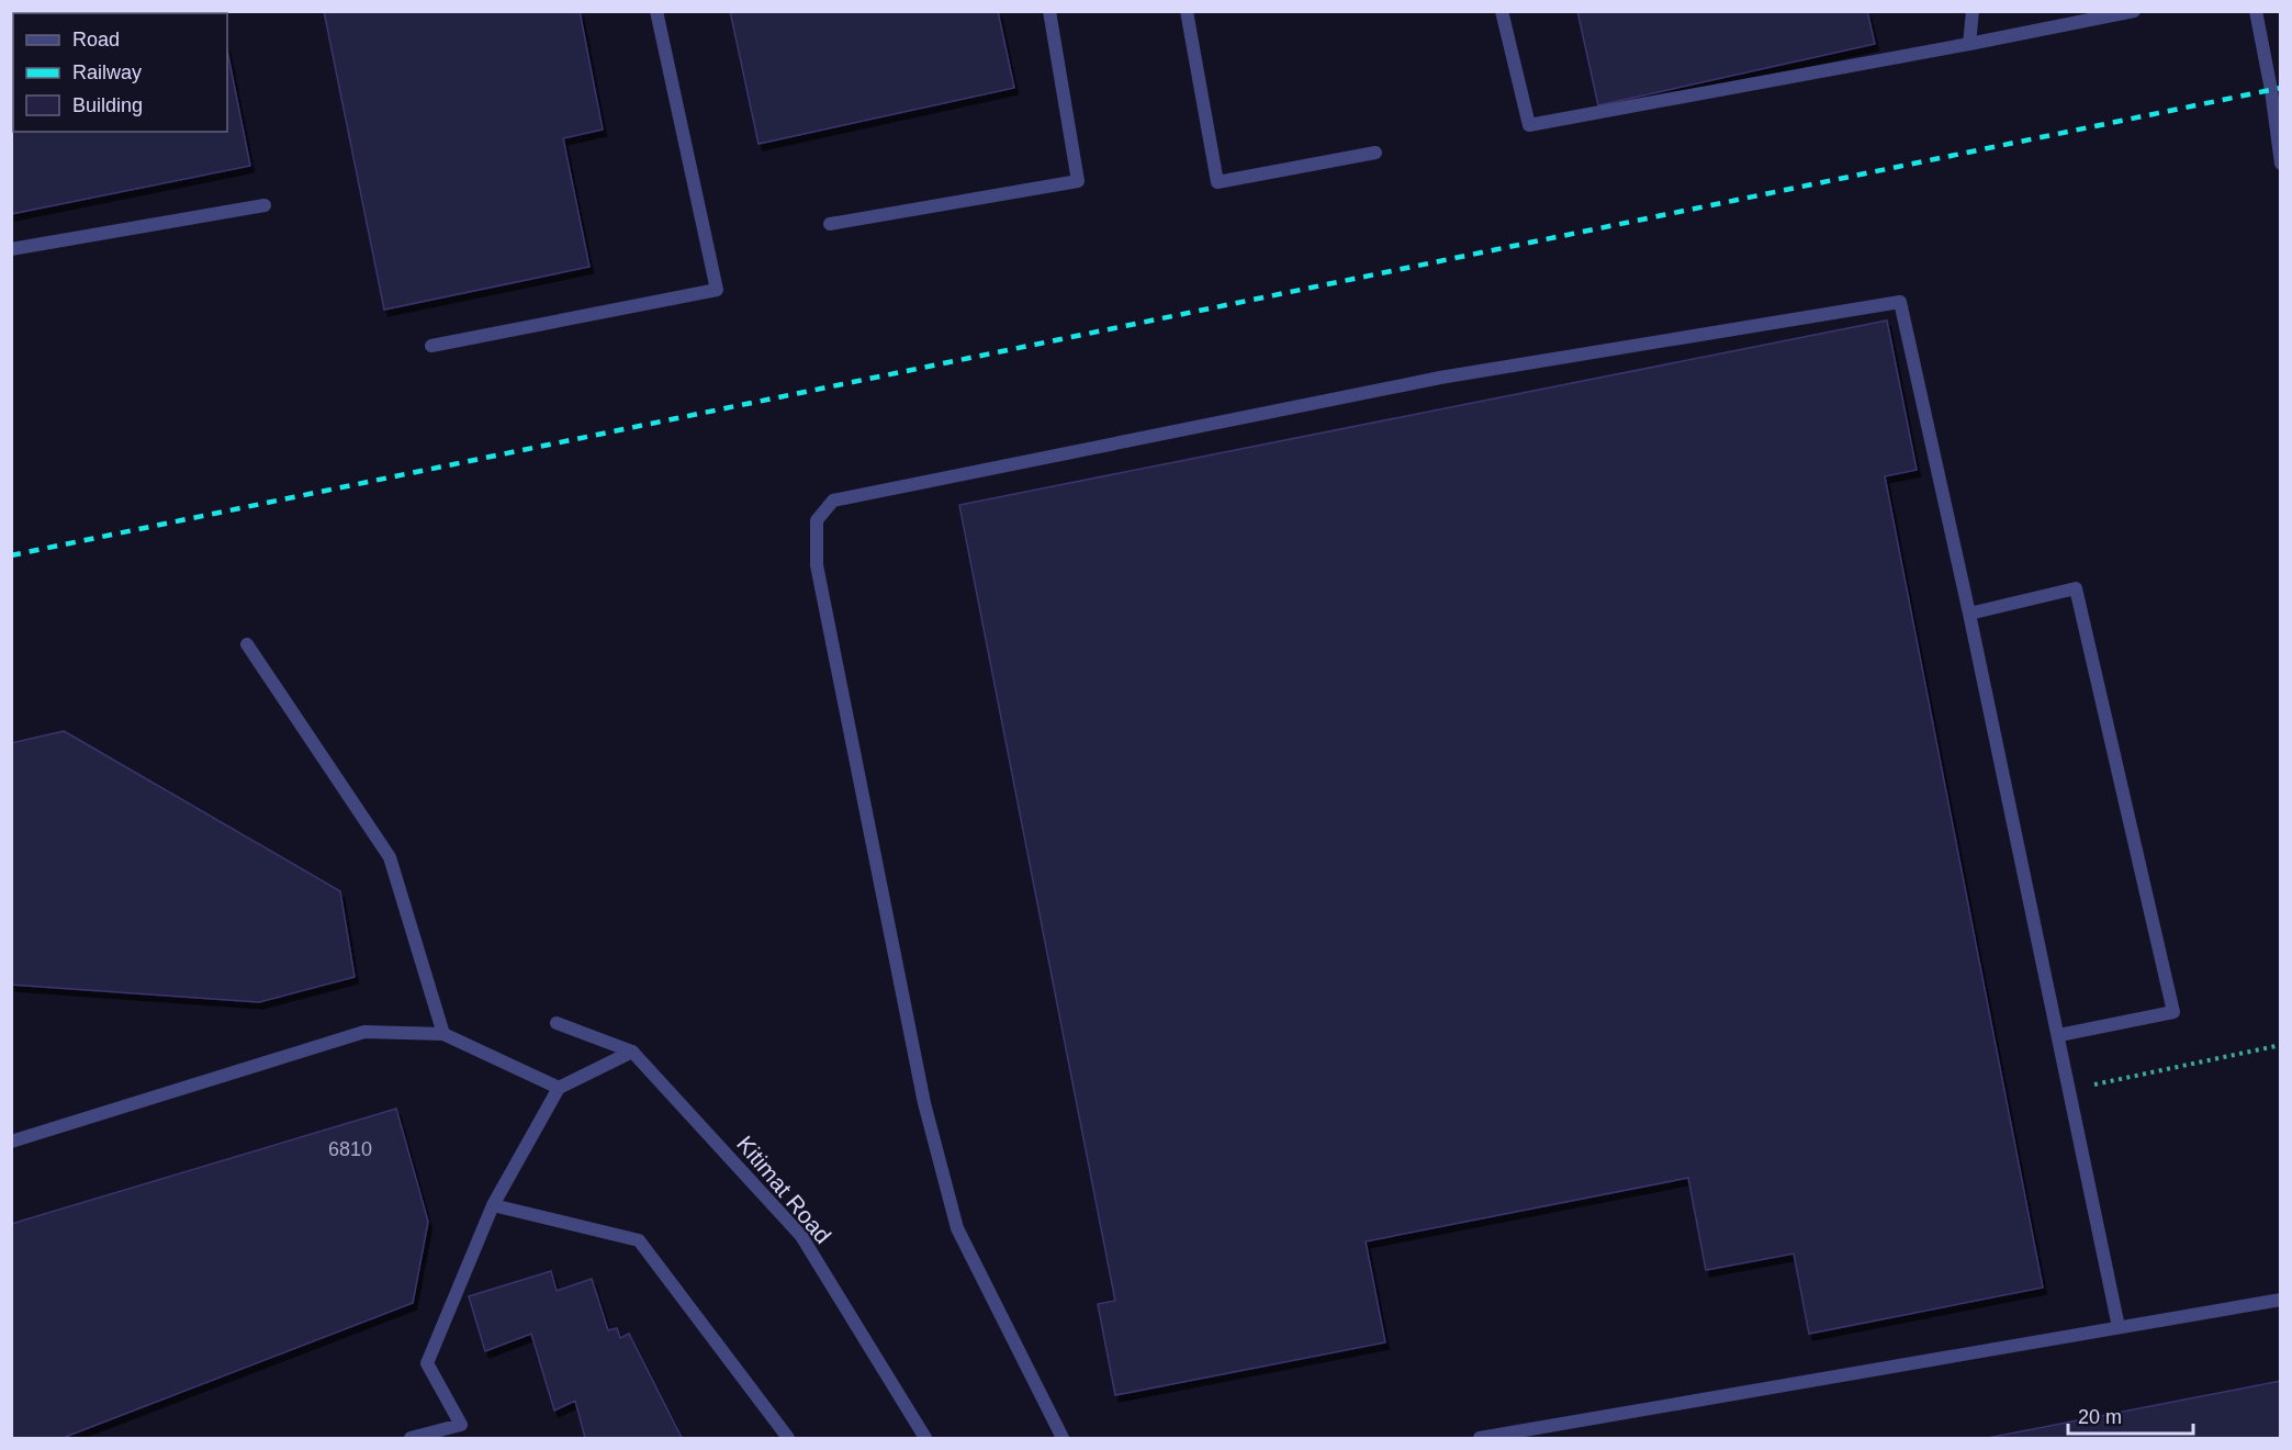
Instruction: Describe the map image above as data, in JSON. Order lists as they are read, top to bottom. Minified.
{"streets":{"street":["Kitimat Road"]},"house_numbers":["6810"],"legend":["Road","Railway","Building"],"scale_bar":"20 m"}
